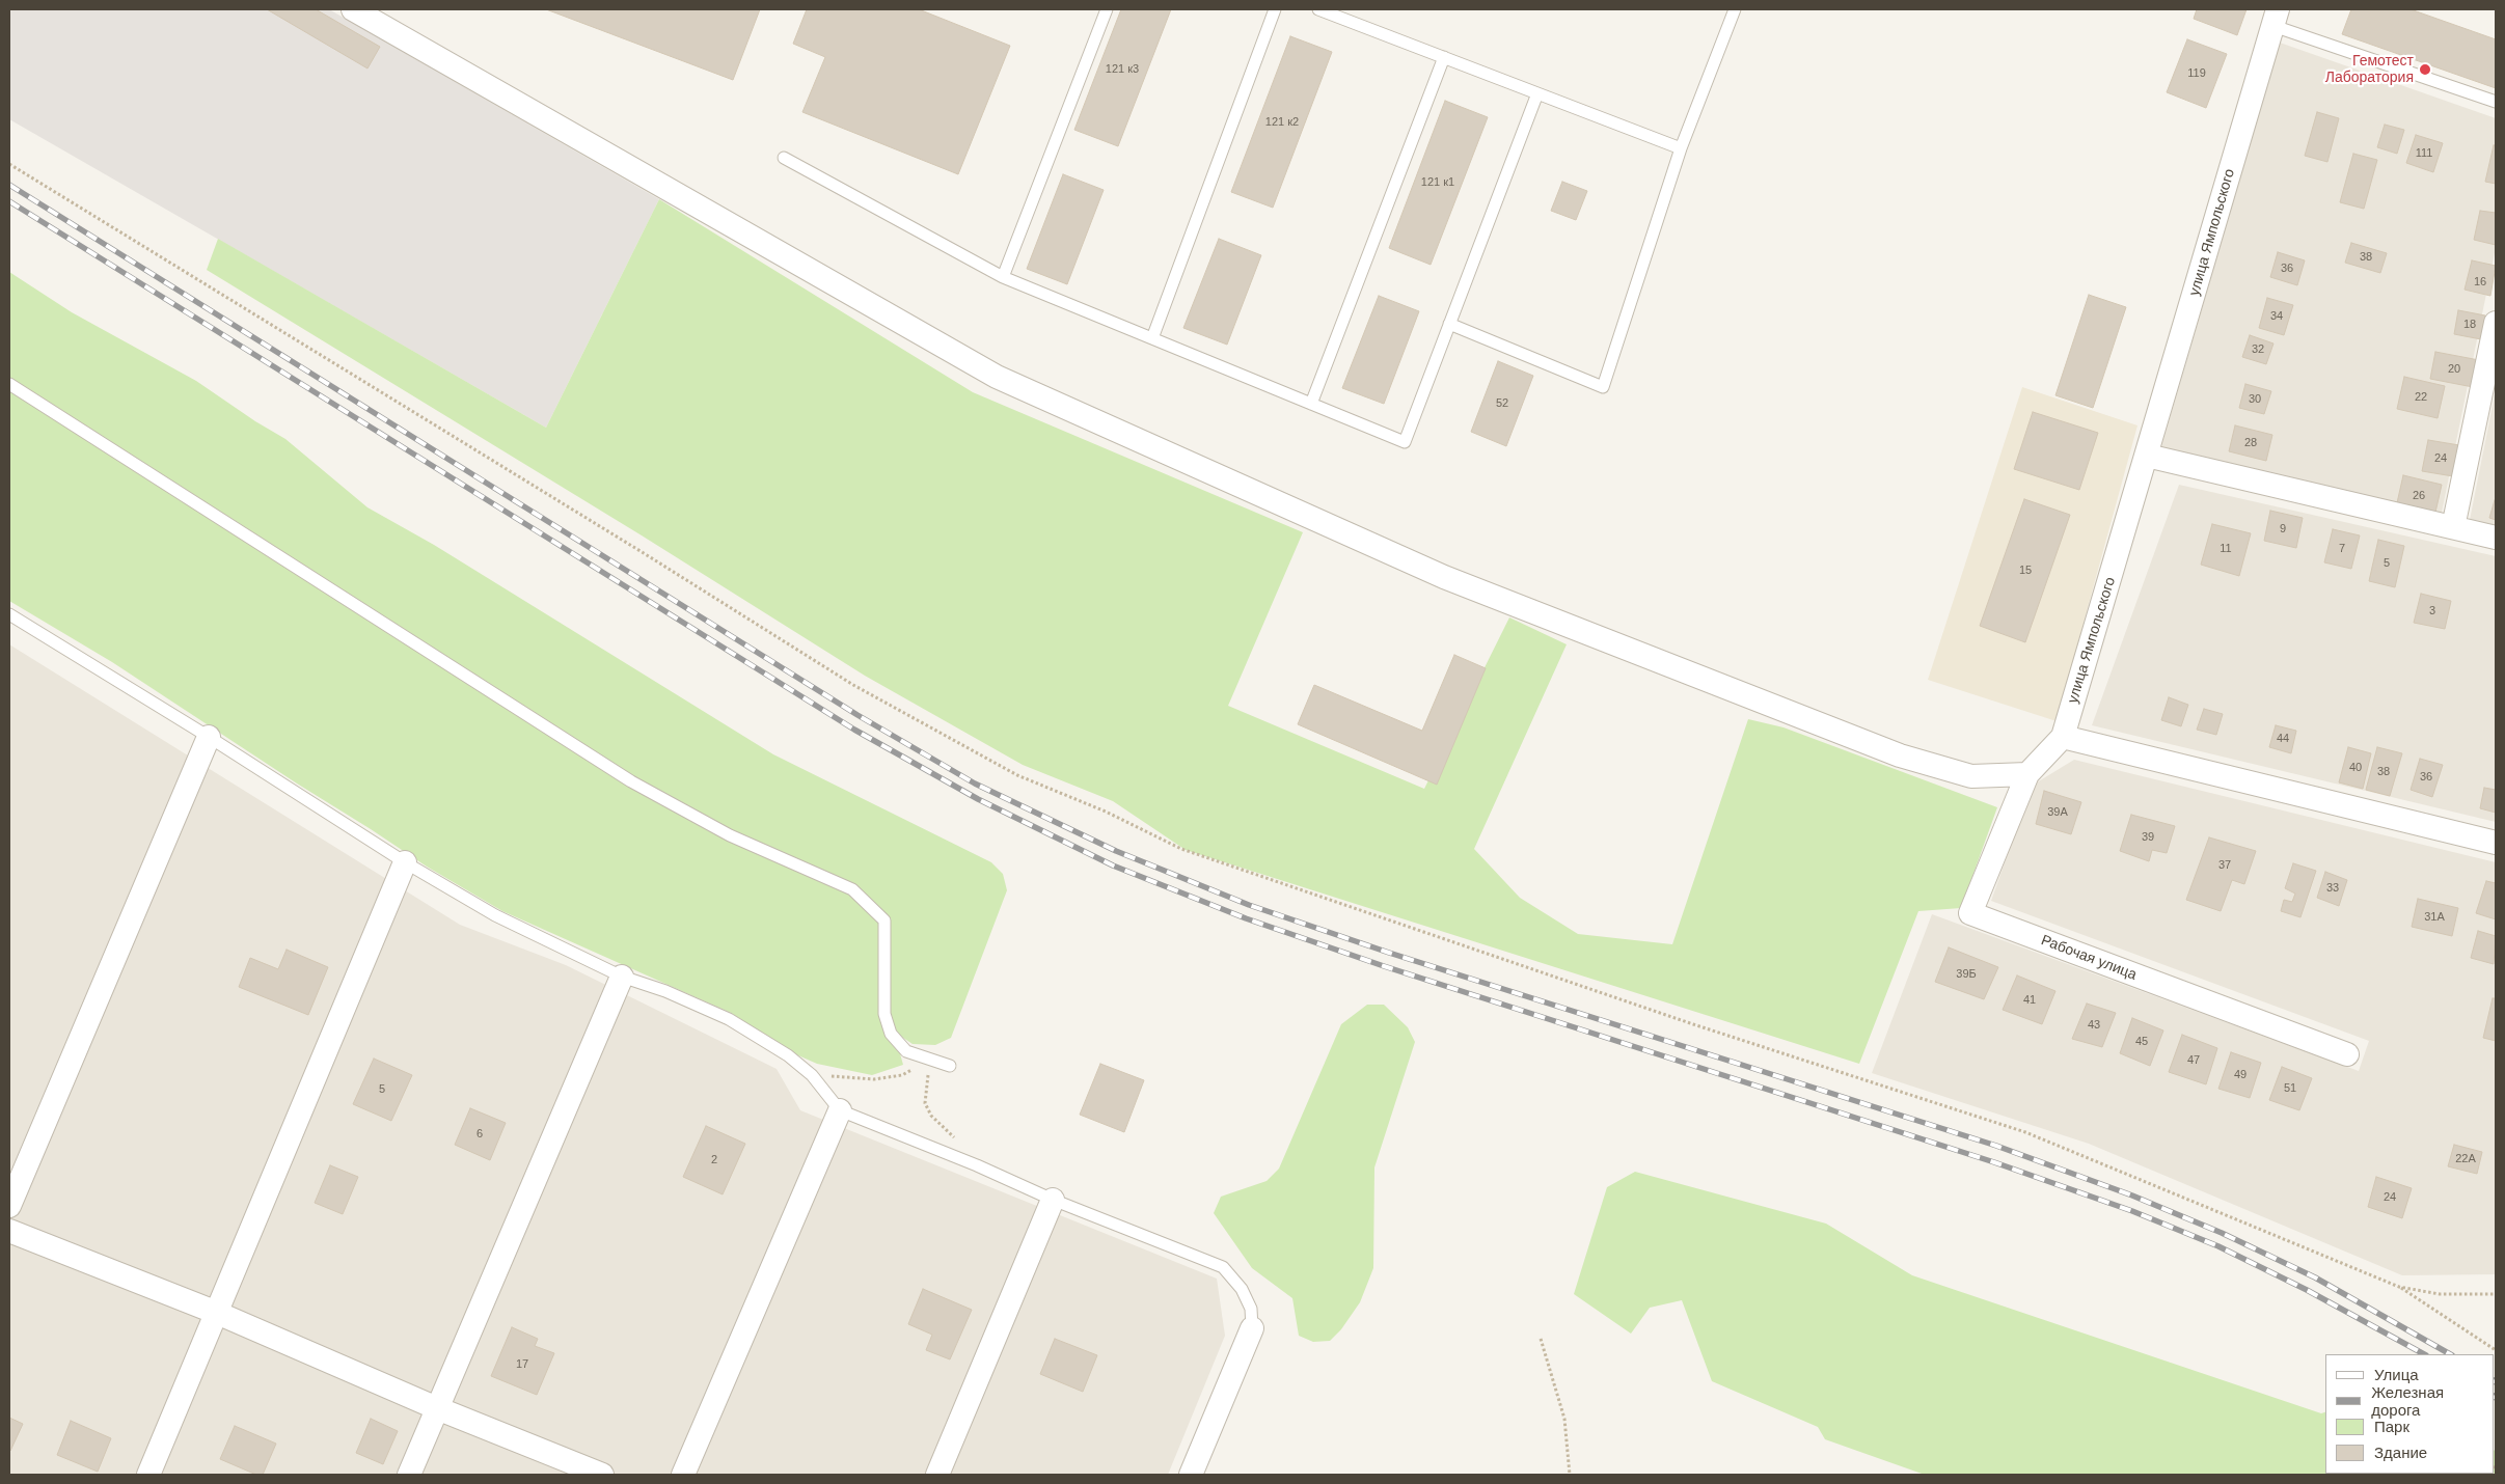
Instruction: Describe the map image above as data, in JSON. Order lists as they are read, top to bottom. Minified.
{"streets":{"street":["улица Ямпольского","Рабочая улица"]},"places":["Гемотест Лаборатория"],"house_numbers":["121 к3","119","121 к2","111","121 к1","38","36","16","34","18","32","20","22","30","52","28","24","26","9","11","7","5","15","3","44","40","38","36","39А","39","37","33","31А","39Б","41","43","45","47","49","51","5","6","22А","2","24","17"],"legend":["Улица","Железная дорога","Парк","Здание"]}
